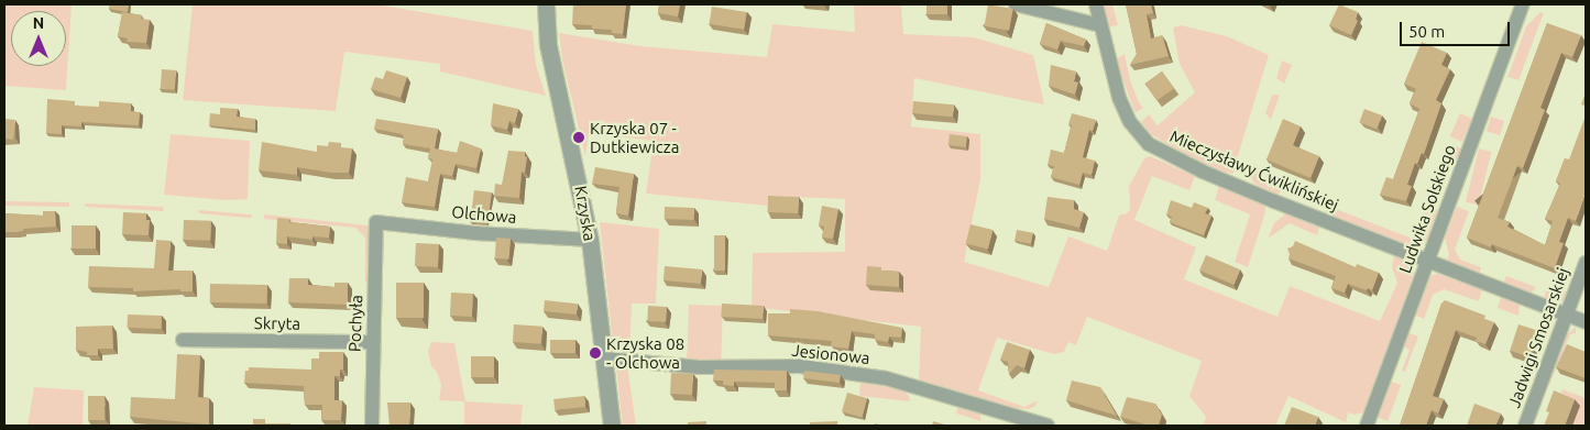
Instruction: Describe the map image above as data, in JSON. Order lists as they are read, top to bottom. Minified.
{"streets":{"street":["Mieczysławy Ćwiklińskiej","Ludwika Solskiego","Krzyska","Olchowa","Skryta","Pochyła","Jadwigi Smosarskiej","Jesionowa"]},"crossings":[["Mieczysławy Ćwiklińskiej","Ludwika Solskiego"],["Mieczysławy Ćwiklińskiej","Jadwigi Smosarskiej"],["Krzyska","Olchowa"],["Krzyska","Jesionowa"],["Olchowa","Pochyła"],["Skryta","Pochyła"]],"places":["Krzyska 07 - Dutkiewicza","Krzyska 08 - Olchowa"],"scale_bar":"50 m","north":"top"}
